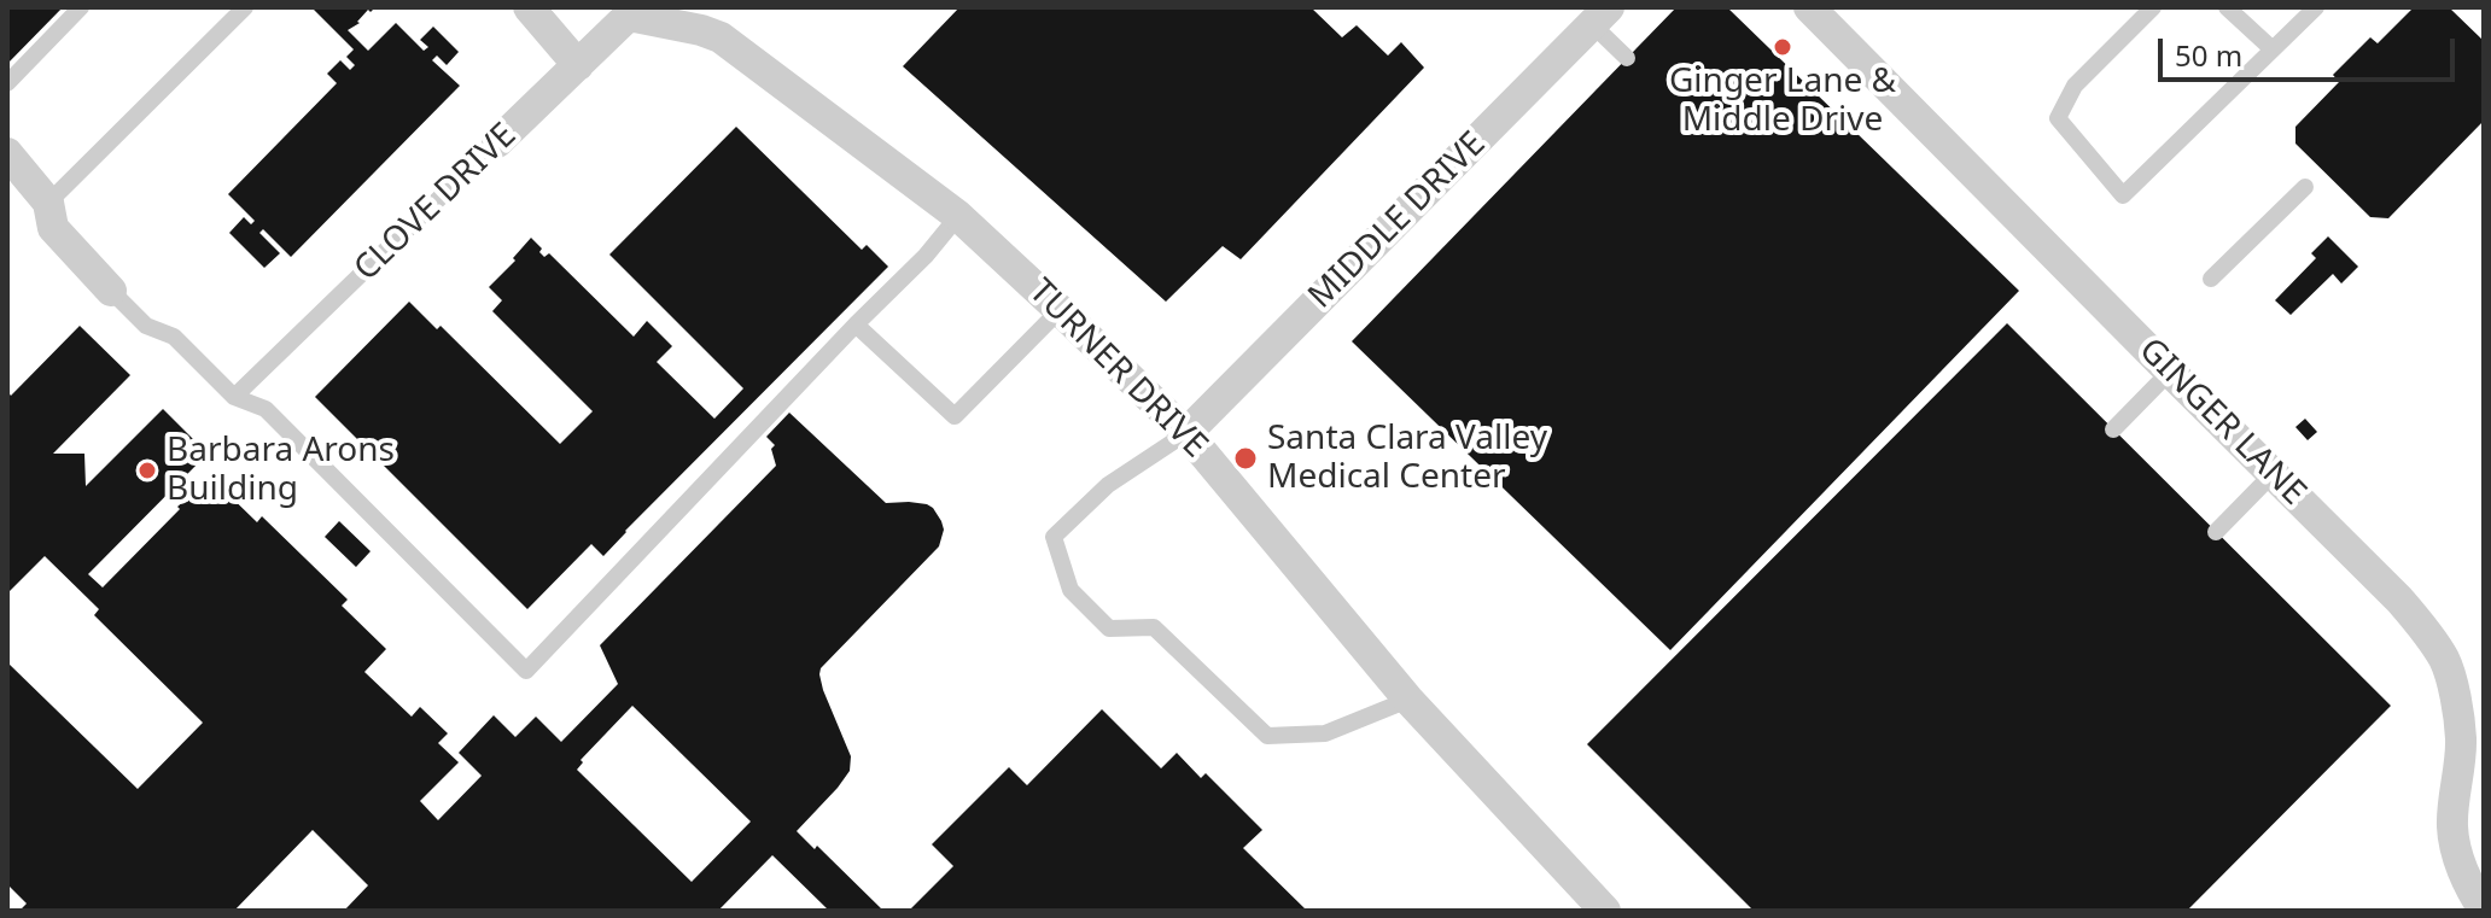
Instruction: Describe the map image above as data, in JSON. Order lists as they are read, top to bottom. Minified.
{"streets":{"street":["CLOVE DRIVE","MIDDLE DRIVE","TURNER DRIVE","GINGER LANE"]},"crossings":[["CLOVE DRIVE","TURNER DRIVE"],["MIDDLE DRIVE","TURNER DRIVE"]],"places":["Ginger Lane & Middle Drive","Santa Clara Valley Medical Center","Barbara Arons Building"],"scale_bar":"50 m"}
